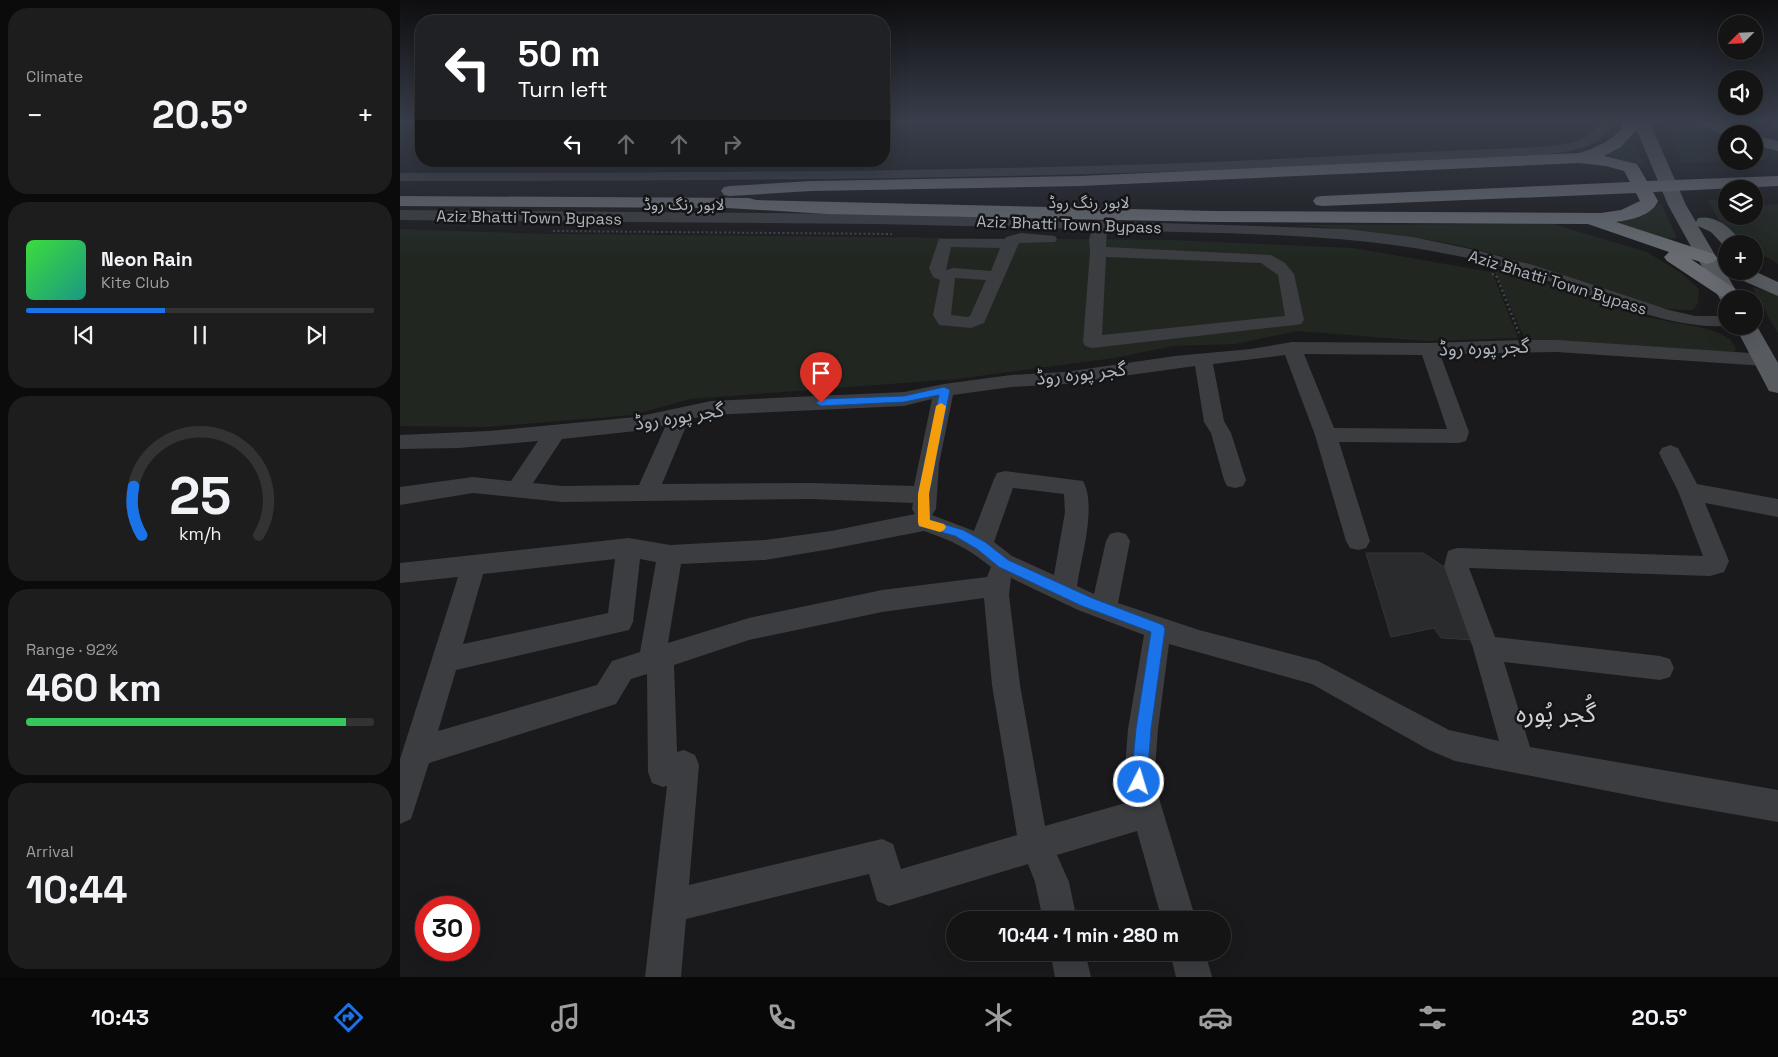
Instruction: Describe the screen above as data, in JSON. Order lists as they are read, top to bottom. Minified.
{"streets":{"highway":["لاہور رنگ روڈ"],"street":["Aziz Bhatti Town Bypass","گجر پورہ روڈ"]},"districts":["گُجر پُورہ"],"north":"bottom left","page":{"tile":["Climate",["Range · 92%","460 km"],["Arrival","10:44"]],"map_buttons":["+","−"],"turn":["50 m","Turn left"],"heat":["−","20.5°","+"],"song":["Neon Rain","Kite Club"],"limit":"30","trip":"10:44 · 1 min · 280 m","tabs":["10:43","20.5°"],"gauge":["25","km/h"]}}
